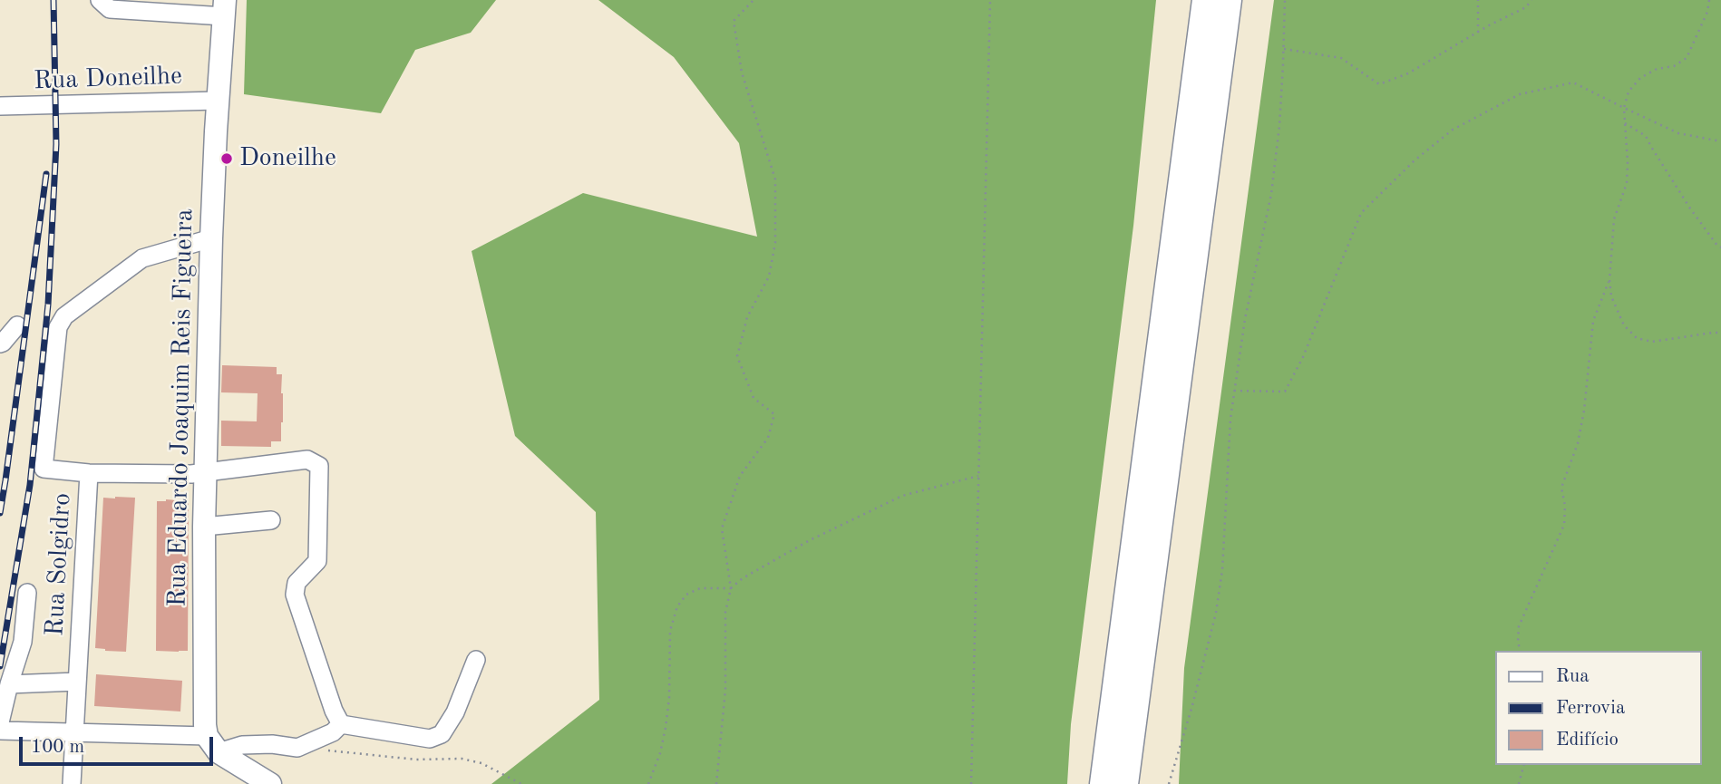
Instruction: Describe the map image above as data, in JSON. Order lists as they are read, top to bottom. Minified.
{"streets":{"main road":["Rua Eduardo Joaquim Reis Figueira"],"street":["Rua Doneilhe","Rua Solgidro"]},"crossings":[["Rua Doneilhe","Rua Eduardo Joaquim Reis Figueira"],["Rua Eduardo Joaquim Reis Figueira","Rua Solgidro"]],"places":["Doneilhe"],"legend":["Rua","Ferrovia","Edifício"],"scale_bar":"100 m"}
